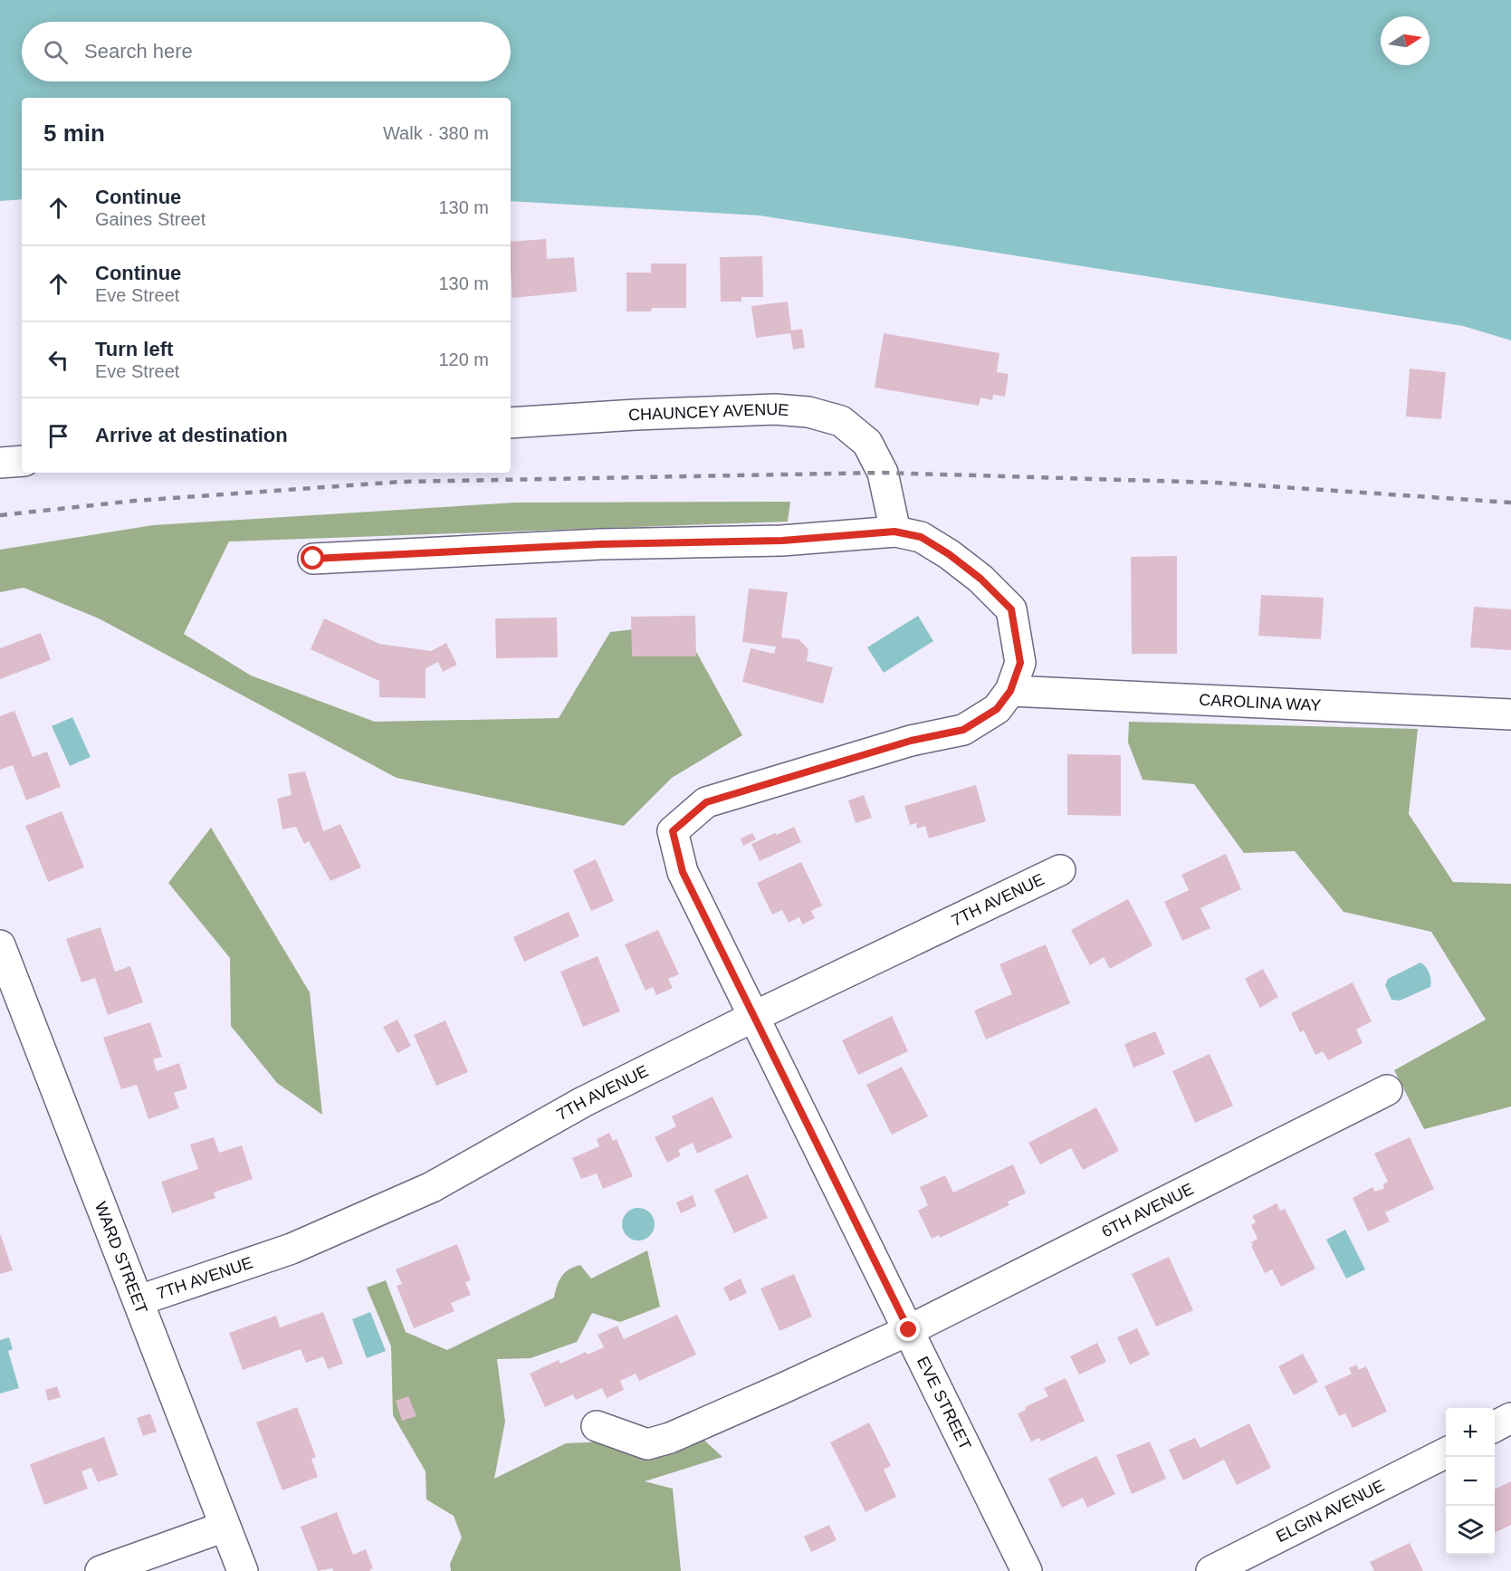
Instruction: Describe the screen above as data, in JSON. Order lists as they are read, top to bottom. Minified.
{"streets":{"street":["CHAUNCEY AVENUE","CAROLINA WAY","7TH AVENUE","6TH AVENUE","WARD STREET","EVE STREET","ELGIN AVENUE"]},"crossings":[["CHAUNCEY AVENUE","EVE STREET"],["CAROLINA WAY","EVE STREET"],["7TH AVENUE","WARD STREET"],["7TH AVENUE","EVE STREET"],["6TH AVENUE","EVE STREET"]],"north":"right","page":{"search":"Search here","heading":["5 min","Walk · 380 m"],"list":[["Continue","Gaines Street","130 m"],["Continue","Eve Street","130 m"],["Turn left","Eve Street","120 m"],"Arrive at destination"],"map_buttons":["+","−"]}}
